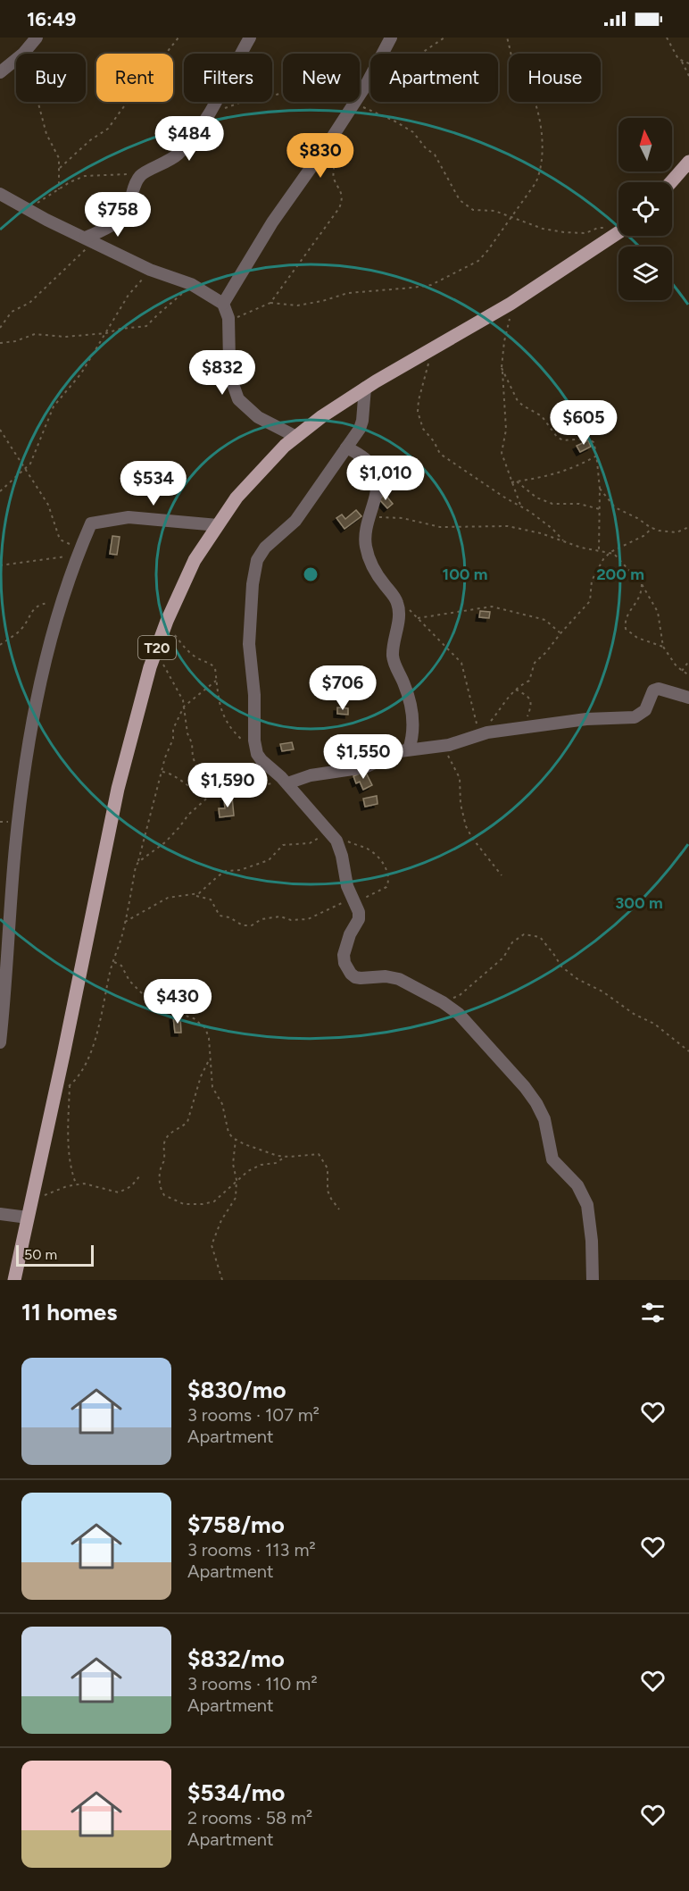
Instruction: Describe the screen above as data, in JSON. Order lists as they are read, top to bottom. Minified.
{"streets":{"main road":["T20"]},"scale_bar":"50 m","north":"top","page":{"status":"16:49","chip":["Buy","Rent","Filters","New","Apartment","House"],"price":["$484","$830","$758","$832","$605","$1,010","$534","$706","$1,550","$1,590","$430"],"scale":"50 m","heading":"11 homes","list":[{"name":"$830/mo","note":"3 rooms · 107 m² · Apartment"},{"name":"$758/mo","note":"3 rooms · 113 m² · Apartment"},{"name":"$832/mo","note":"3 rooms · 110 m² · Apartment"},{"name":"$534/mo","note":"2 rooms · 58 m² · Apartment"}]},"rings":["100 m","200 m","300 m"]}
